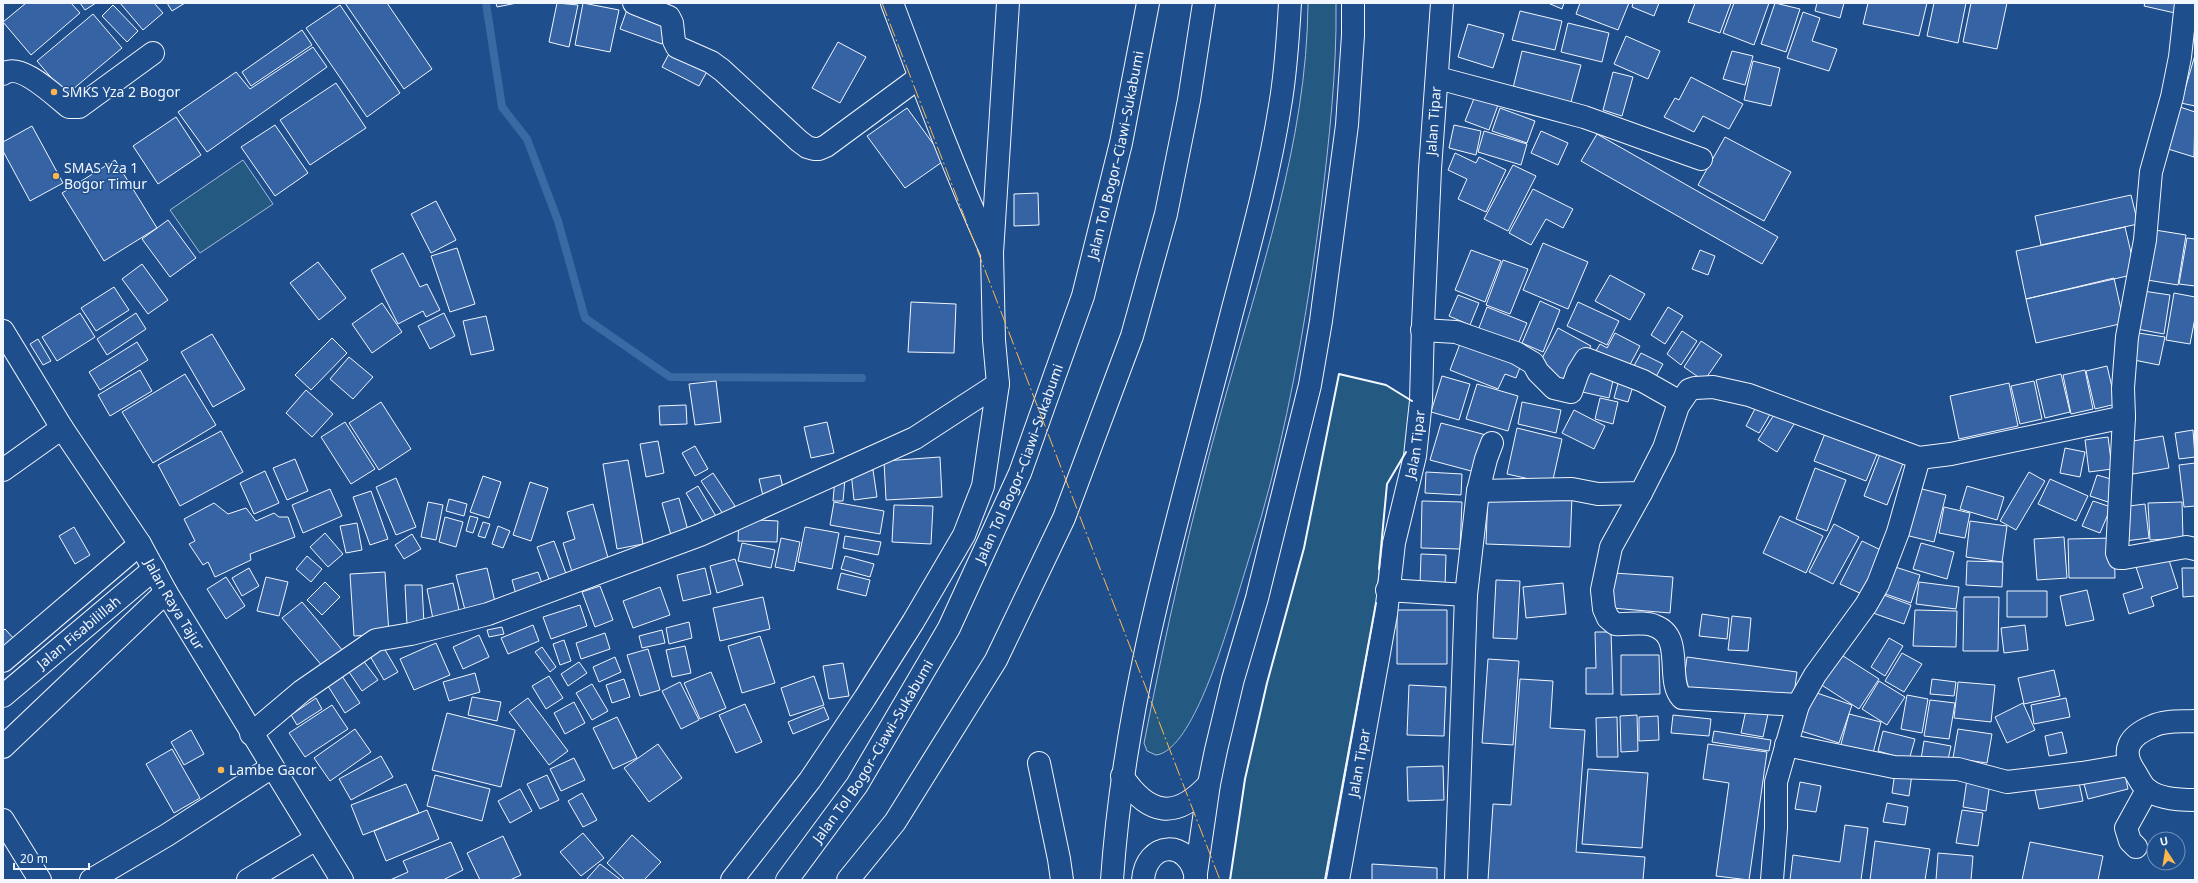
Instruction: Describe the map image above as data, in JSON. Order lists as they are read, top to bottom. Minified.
{"streets":{"main road":["Jalan Tipar","Jalan Tol Bogor–Ciawi–Sukabumi","Jalan Raya Tajur","Jalan Fisabilillah"]},"crossings":[["Jalan Raya Tajur","Jalan Fisabilillah"]],"places":["SMKS Yza 2 Bogor","SMAS Yza 1 Bogor Timur","Lambe Gacor"],"scale_bar":"20 m","north":"top"}
